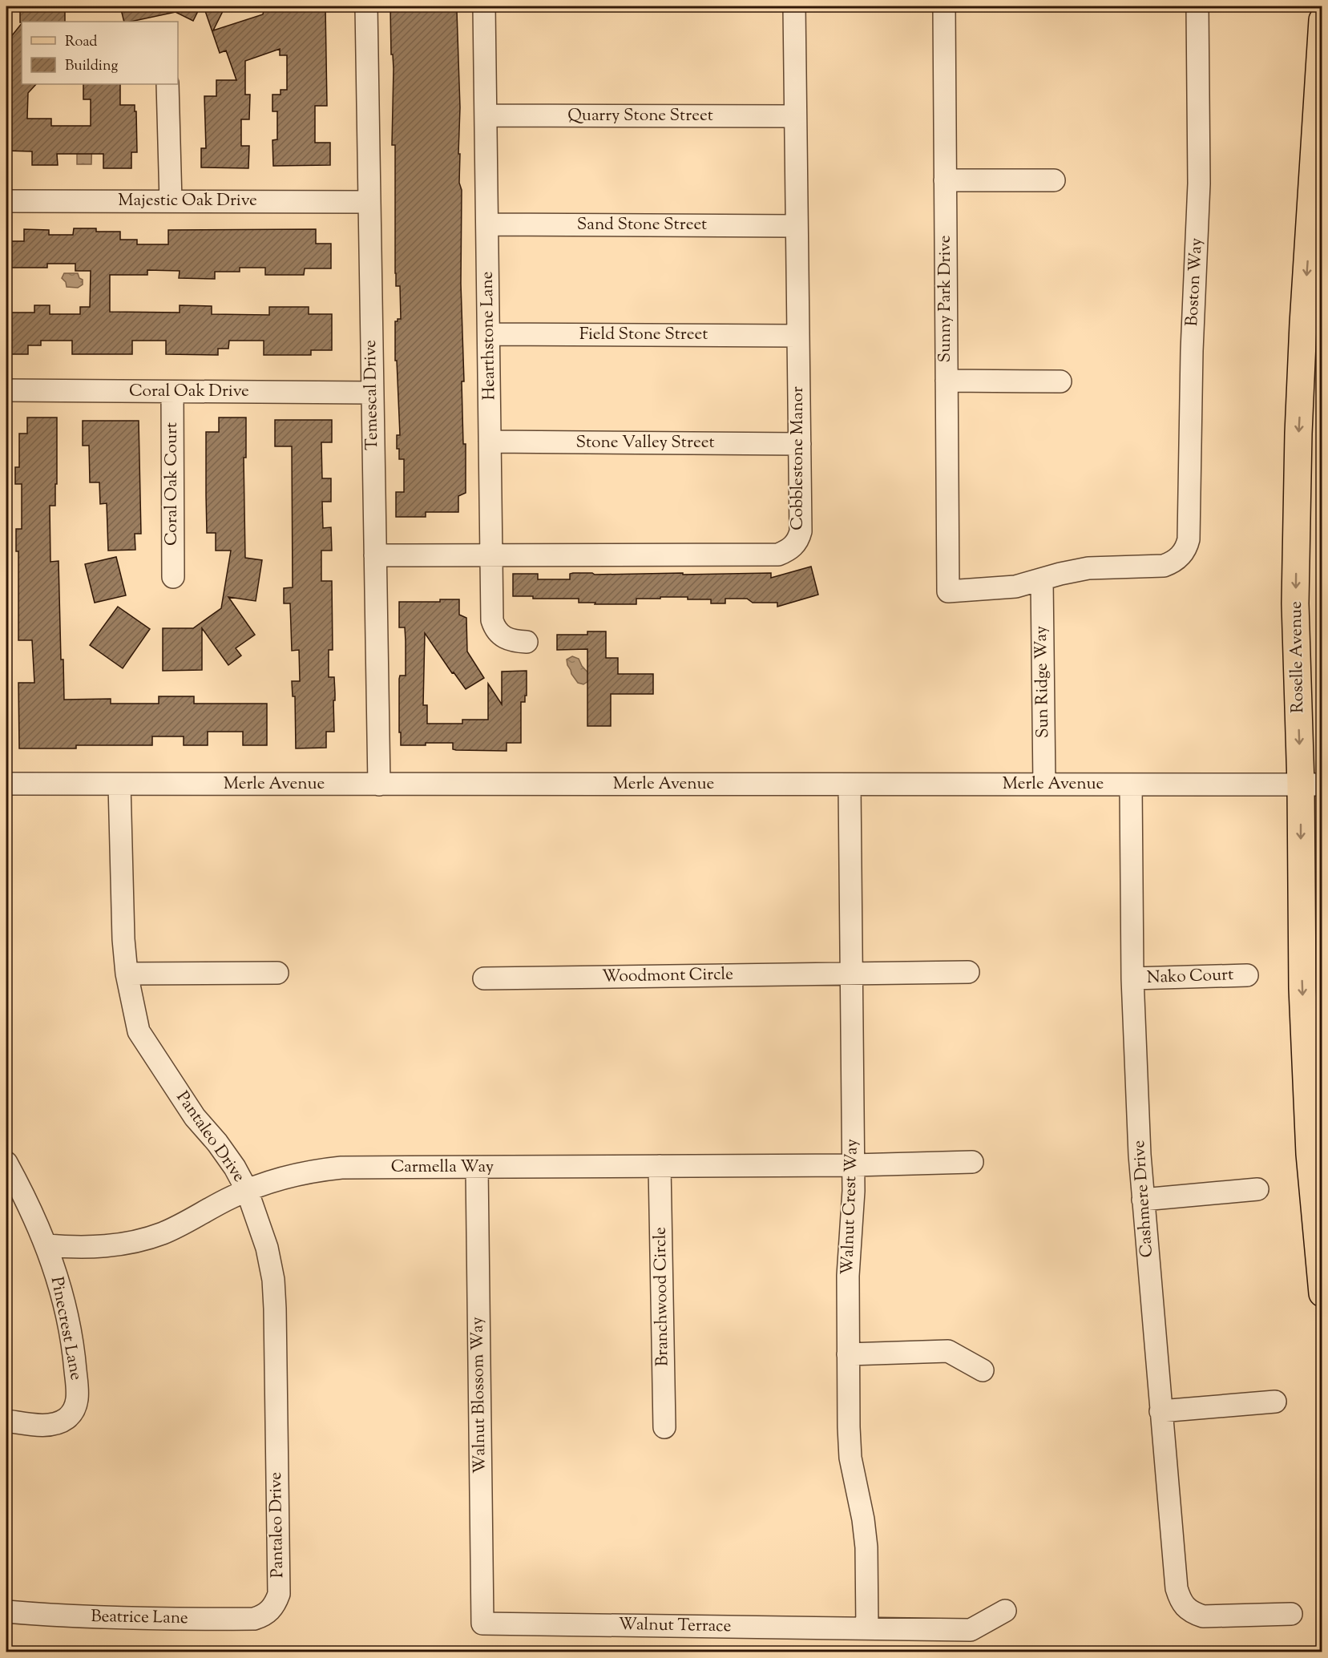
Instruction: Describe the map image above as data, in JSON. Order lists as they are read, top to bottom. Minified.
{"streets":{"main road":["Roselle Avenue"],"street":["Quarry Stone Street","Majestic Oak Drive","Sand Stone Street","Boston Way","Sunny Park Drive","Field Stone Street","Hearthstone Lane","Coral Oak Drive","Temescal Drive","Stone Valley Street","Cobblestone Manor","Coral Oak Court","Sun Ridge Way","Merle Avenue","Woodmont Circle","Nako Court","Pantaleo Drive","Carmella Way","Cashmere Drive","Walnut Crest Way","Branchwood Circle","Pinecrest Lane","Walnut Blossom Way","Beatrice Lane","Walnut Terrace"]},"crossings":[["Quarry Stone Street","Hearthstone Lane"],["Quarry Stone Street","Cobblestone Manor"],["Majestic Oak Drive","Temescal Drive"],["Sand Stone Street","Hearthstone Lane"],["Sand Stone Street","Cobblestone Manor"],["Boston Way","Sunny Park Drive"],["Boston Way","Sun Ridge Way"],["Sunny Park Drive","Sun Ridge Way"],["Field Stone Street","Hearthstone Lane"],["Field Stone Street","Cobblestone Manor"],["Hearthstone Lane","Stone Valley Street"],["Hearthstone Lane","Cobblestone Manor"],["Coral Oak Drive","Temescal Drive"],["Coral Oak Drive","Coral Oak Court"],["Temescal Drive","Cobblestone Manor"],["Temescal Drive","Merle Avenue"],["Stone Valley Street","Cobblestone Manor"],["Roselle Avenue","Merle Avenue"],["Sun Ridge Way","Merle Avenue"],["Merle Avenue","Pantaleo Drive"],["Merle Avenue","Cashmere Drive"],["Merle Avenue","Walnut Crest Way"],["Woodmont Circle","Walnut Crest Way"],["Nako Court","Cashmere Drive"],["Pantaleo Drive","Carmella Way"],["Pantaleo Drive","Beatrice Lane"],["Carmella Way","Walnut Crest Way"],["Carmella Way","Branchwood Circle"],["Carmella Way","Pinecrest Lane"],["Carmella Way","Walnut Blossom Way"],["Walnut Crest Way","Walnut Terrace"],["Walnut Blossom Way","Walnut Terrace"]],"one_way":["Roselle Avenue"],"legend":["Road","Building"]}
